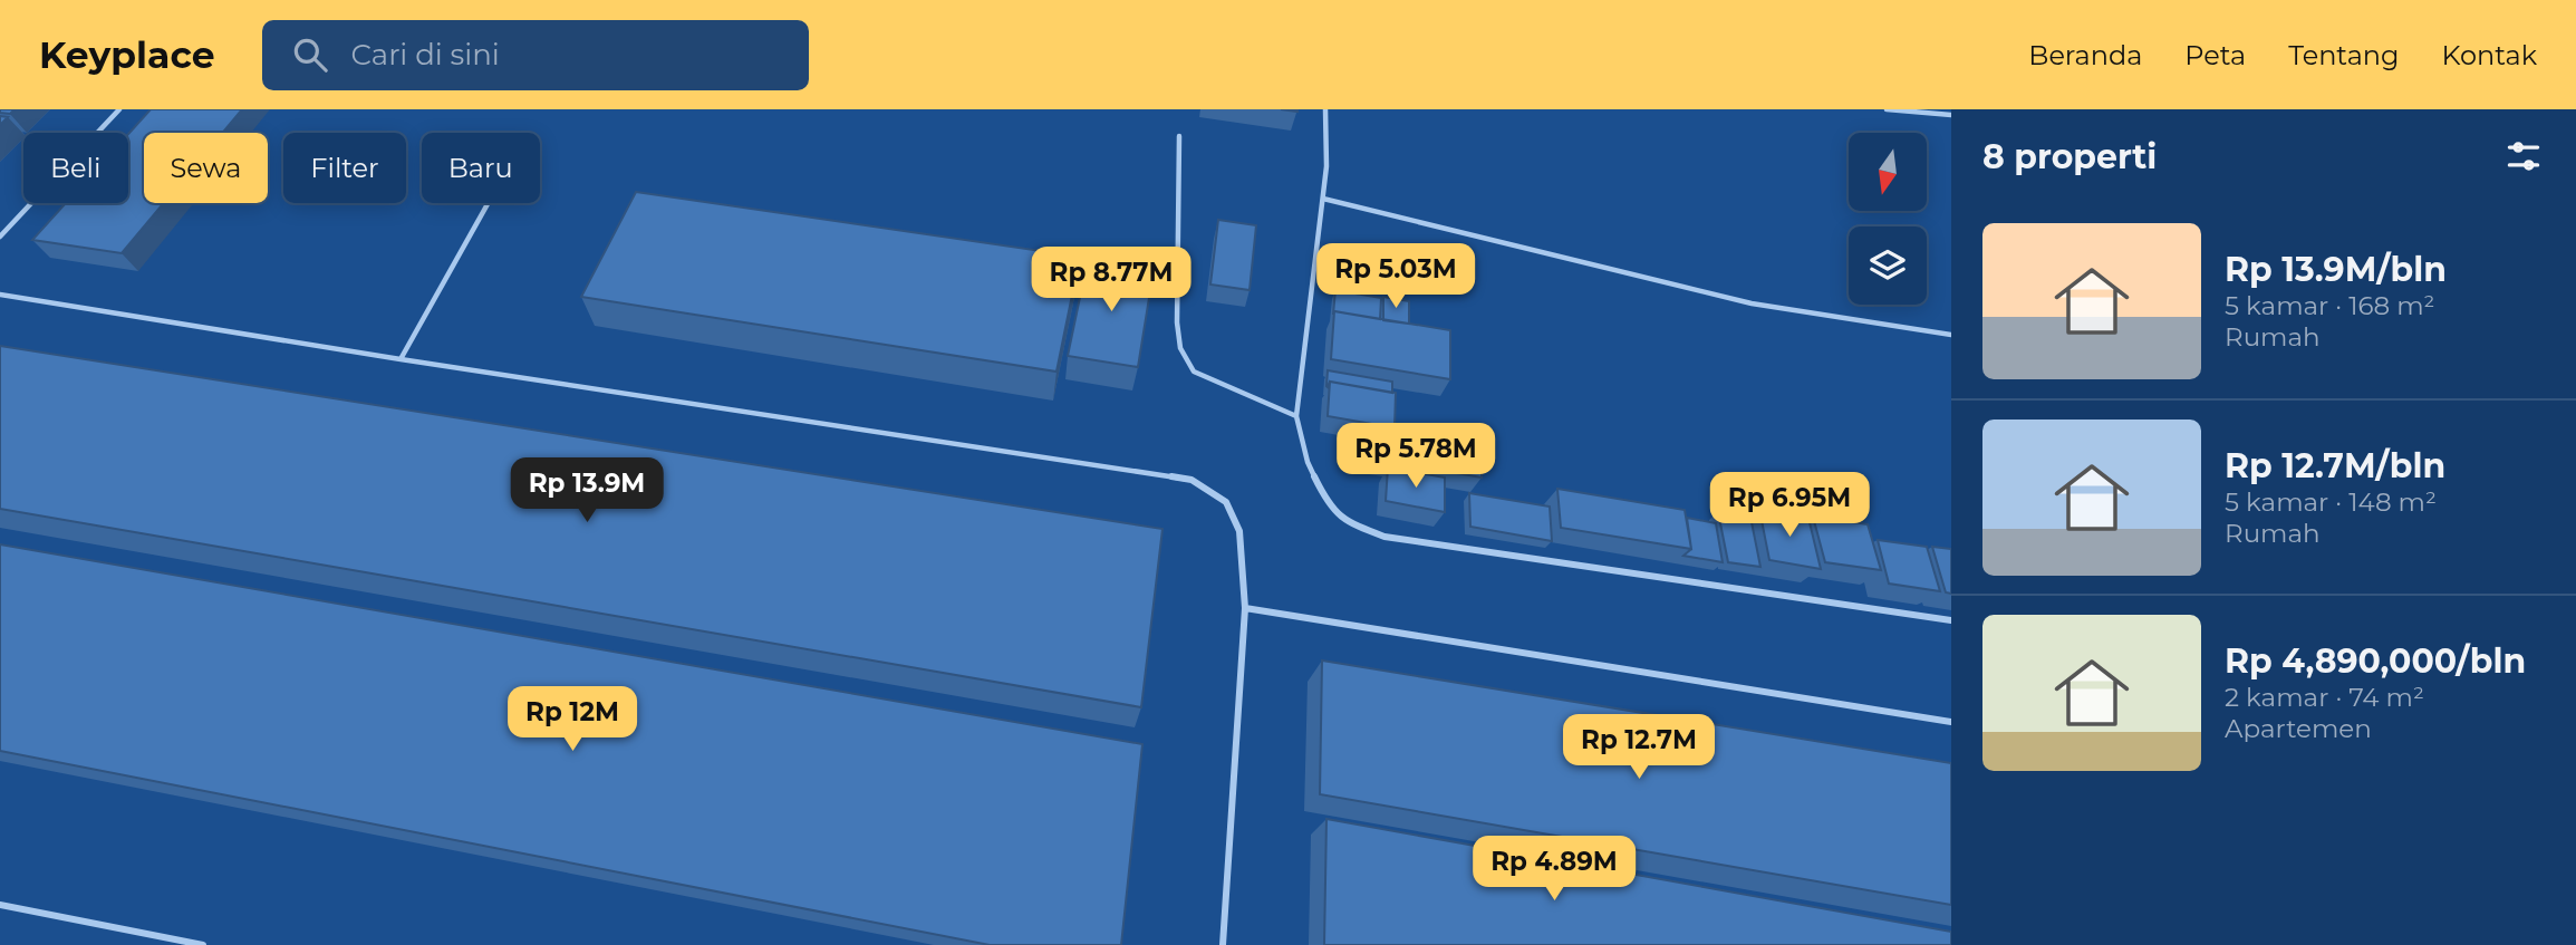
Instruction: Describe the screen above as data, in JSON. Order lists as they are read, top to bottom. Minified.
{"north":"bottom","page":{"header":"Keyplace","search":"Cari di sini","nav":["Beranda","Peta","Tentang","Kontak"],"heading":"8 properti","chip":["Beli","Sewa","Filter","Baru"],"list":[{"name":"Rp 13.9M/bln","note":"5 kamar · 168 m² · Rumah"},{"name":"Rp 12.7M/bln","note":"5 kamar · 148 m² · Rumah"},{"name":"Rp 4,890,000/bln","note":"2 kamar · 74 m² · Apartemen"}],"price":["Rp 5.03M","Rp 8.77M","Rp 5.78M","Rp 13.9M","Rp 6.95M","Rp 12M","Rp 12.7M","Rp 4.89M"]}}
